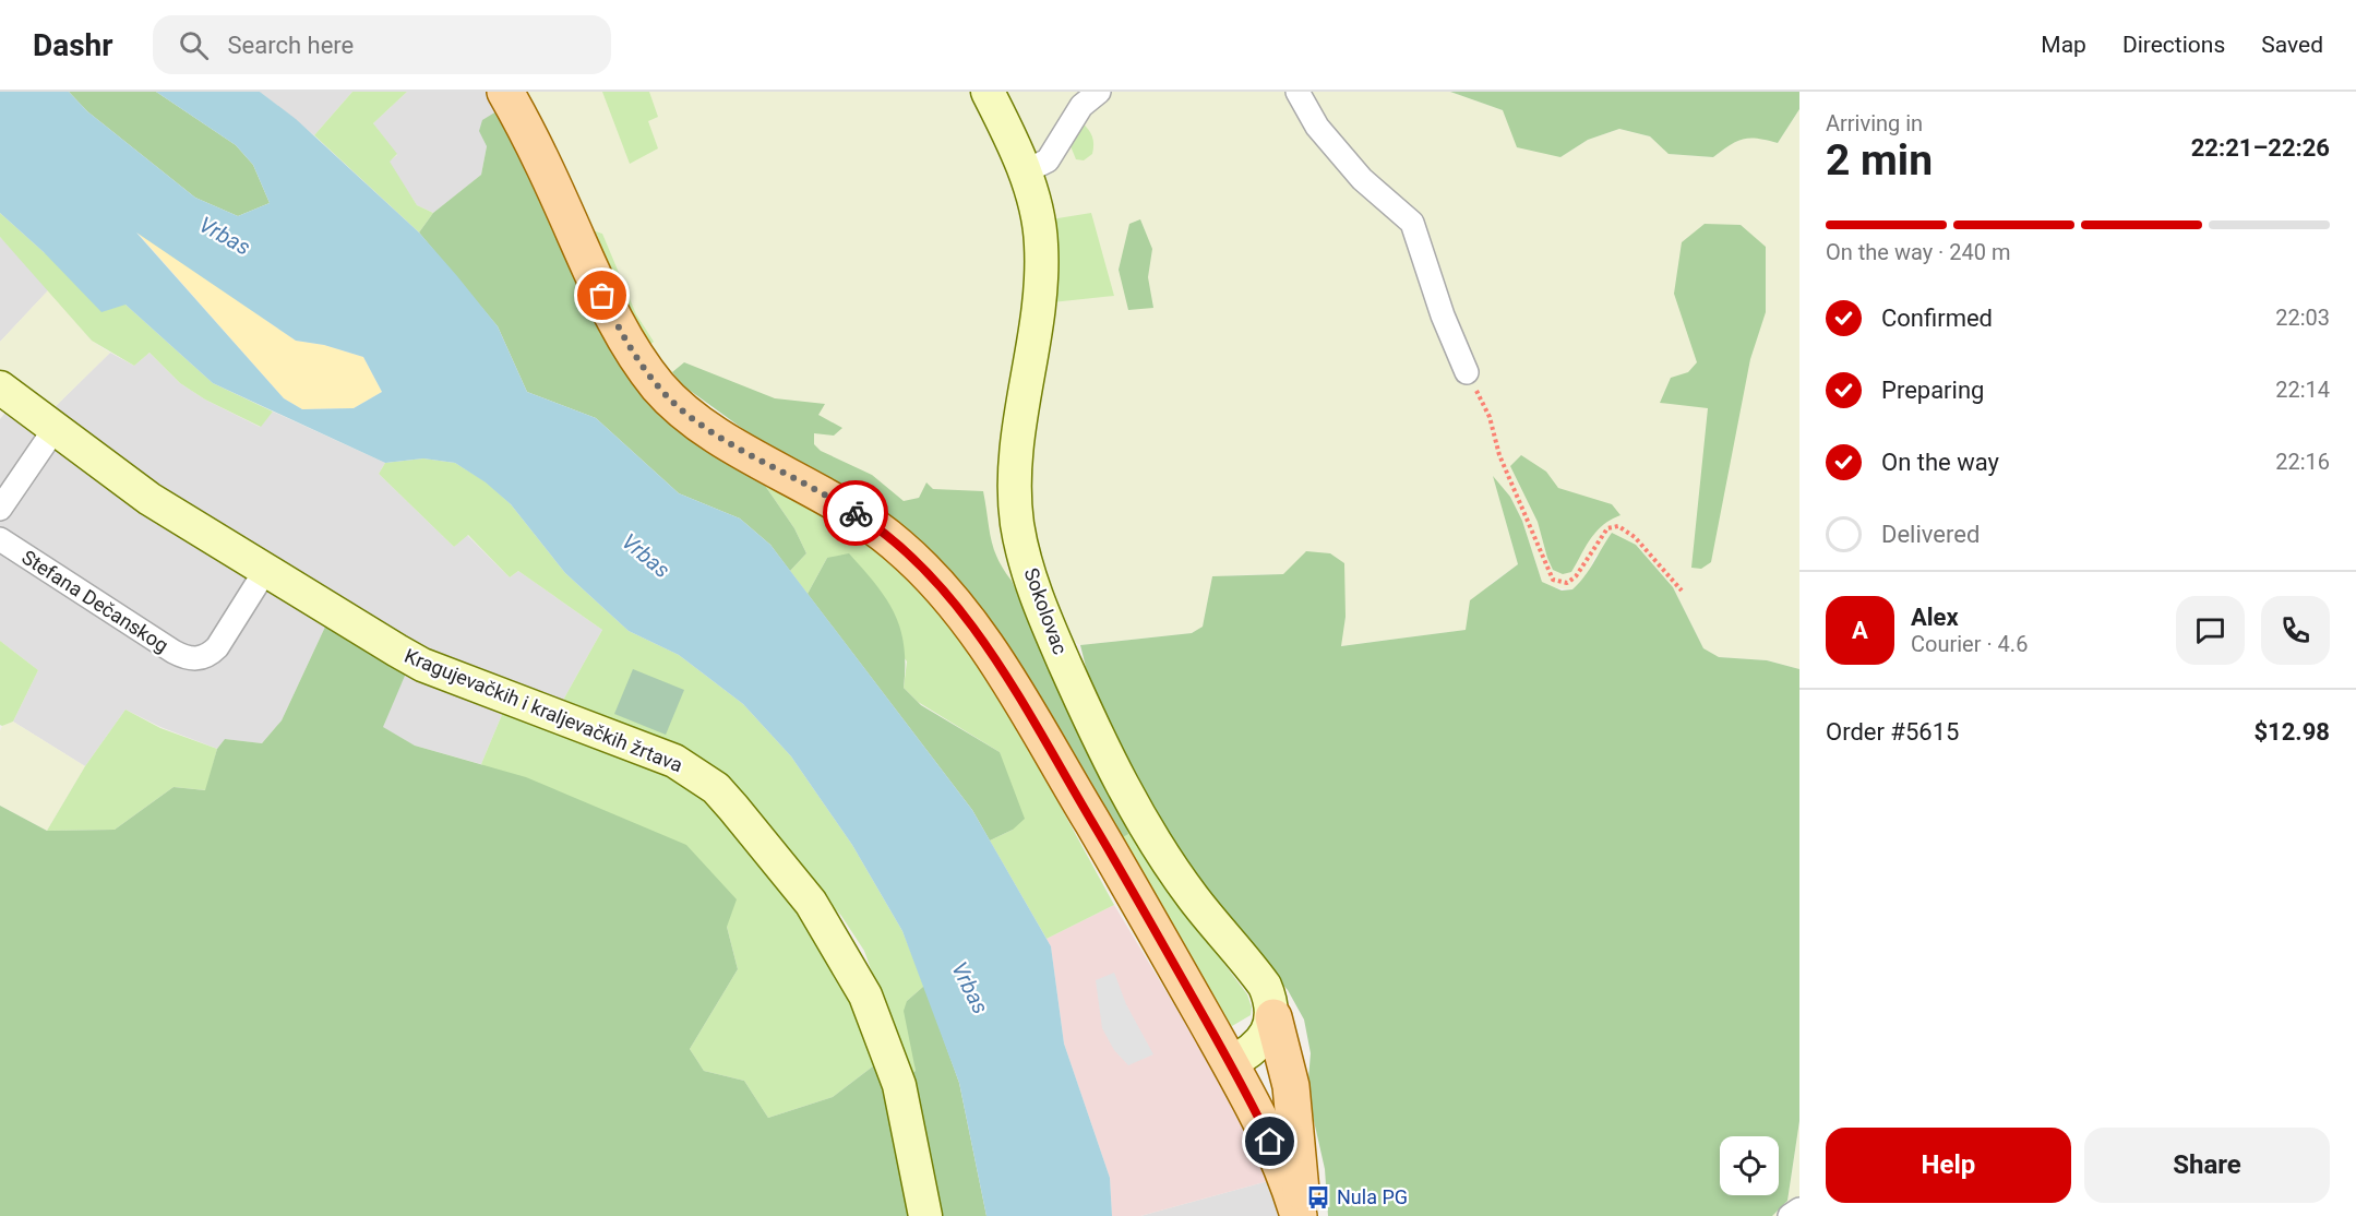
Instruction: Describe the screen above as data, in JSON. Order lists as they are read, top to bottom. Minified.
{"streets":{"street":["Stefana Dečanskog","Sokolovac","Kragujevačkih i kraljevačkih žrtava"]},"crossings":[["Stefana Dečanskog","Kragujevačkih i kraljevačkih žrtava"]],"water":["Vrbas"],"places":{"bus stop":["Nula PG"]},"page":{"header":"Dashr","search":"Search here","nav":["Map","Directions","Saved"],"heading":["2 min","Arriving in","22:21–22:26"],"panel":["Alex","Courier · 4.6","Order #5615","$12.98"],"bar":"On the way · 240 m","list":[["Confirmed","22:03"],["Preparing","22:14"],["On the way","22:16"],"Delivered"],"round":"A","buttons":["Help","Share"]}}
